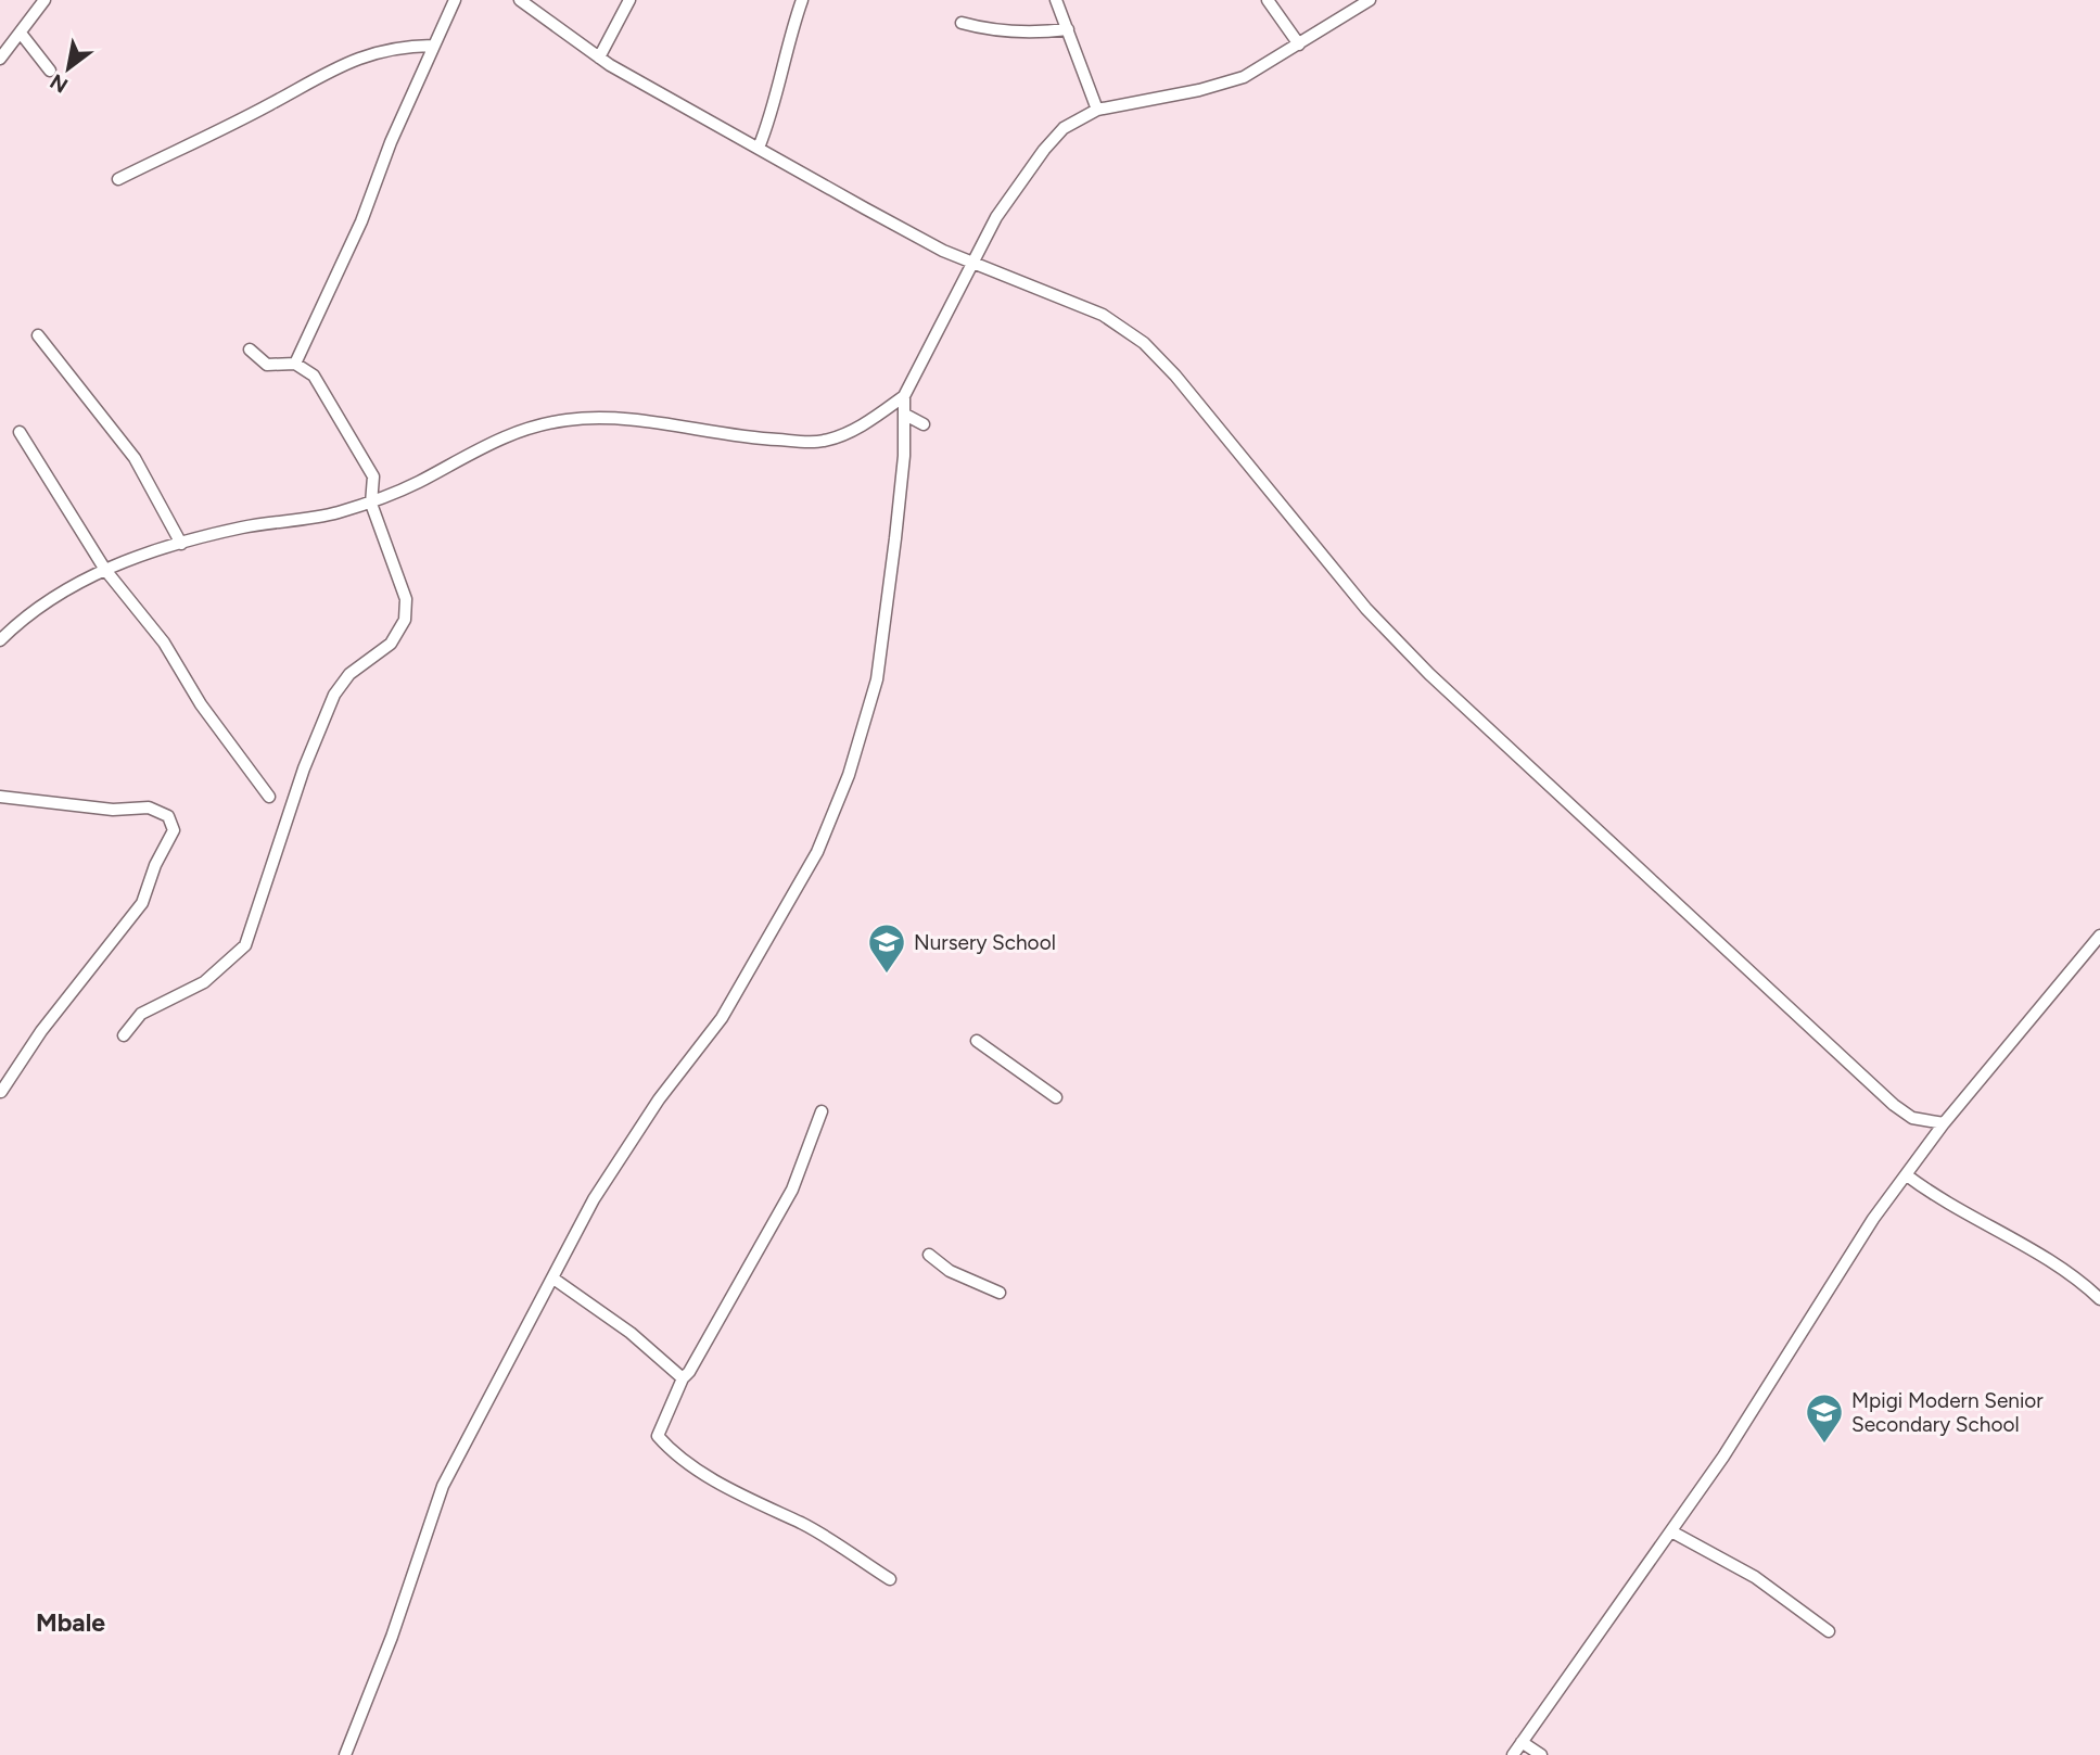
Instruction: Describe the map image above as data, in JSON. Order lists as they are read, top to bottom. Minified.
{"districts":["Mbale"],"places":{"school or university":["Nursery School","Mpigi Modern Senior Secondary School"]},"north":"bottom left"}
